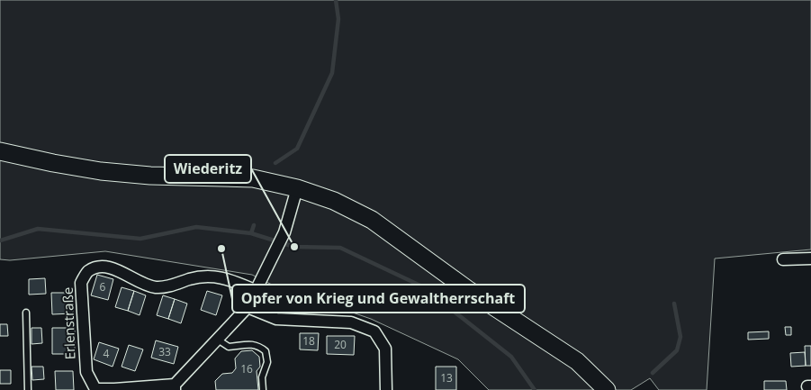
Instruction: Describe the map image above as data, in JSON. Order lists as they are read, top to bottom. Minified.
{"streets":{"street":["Erlenstraße"]},"places":["Wiederitz","Opfer von Krieg und Gewaltherrschaft"],"house_numbers":["6","18","20","33","4","16","13"]}
